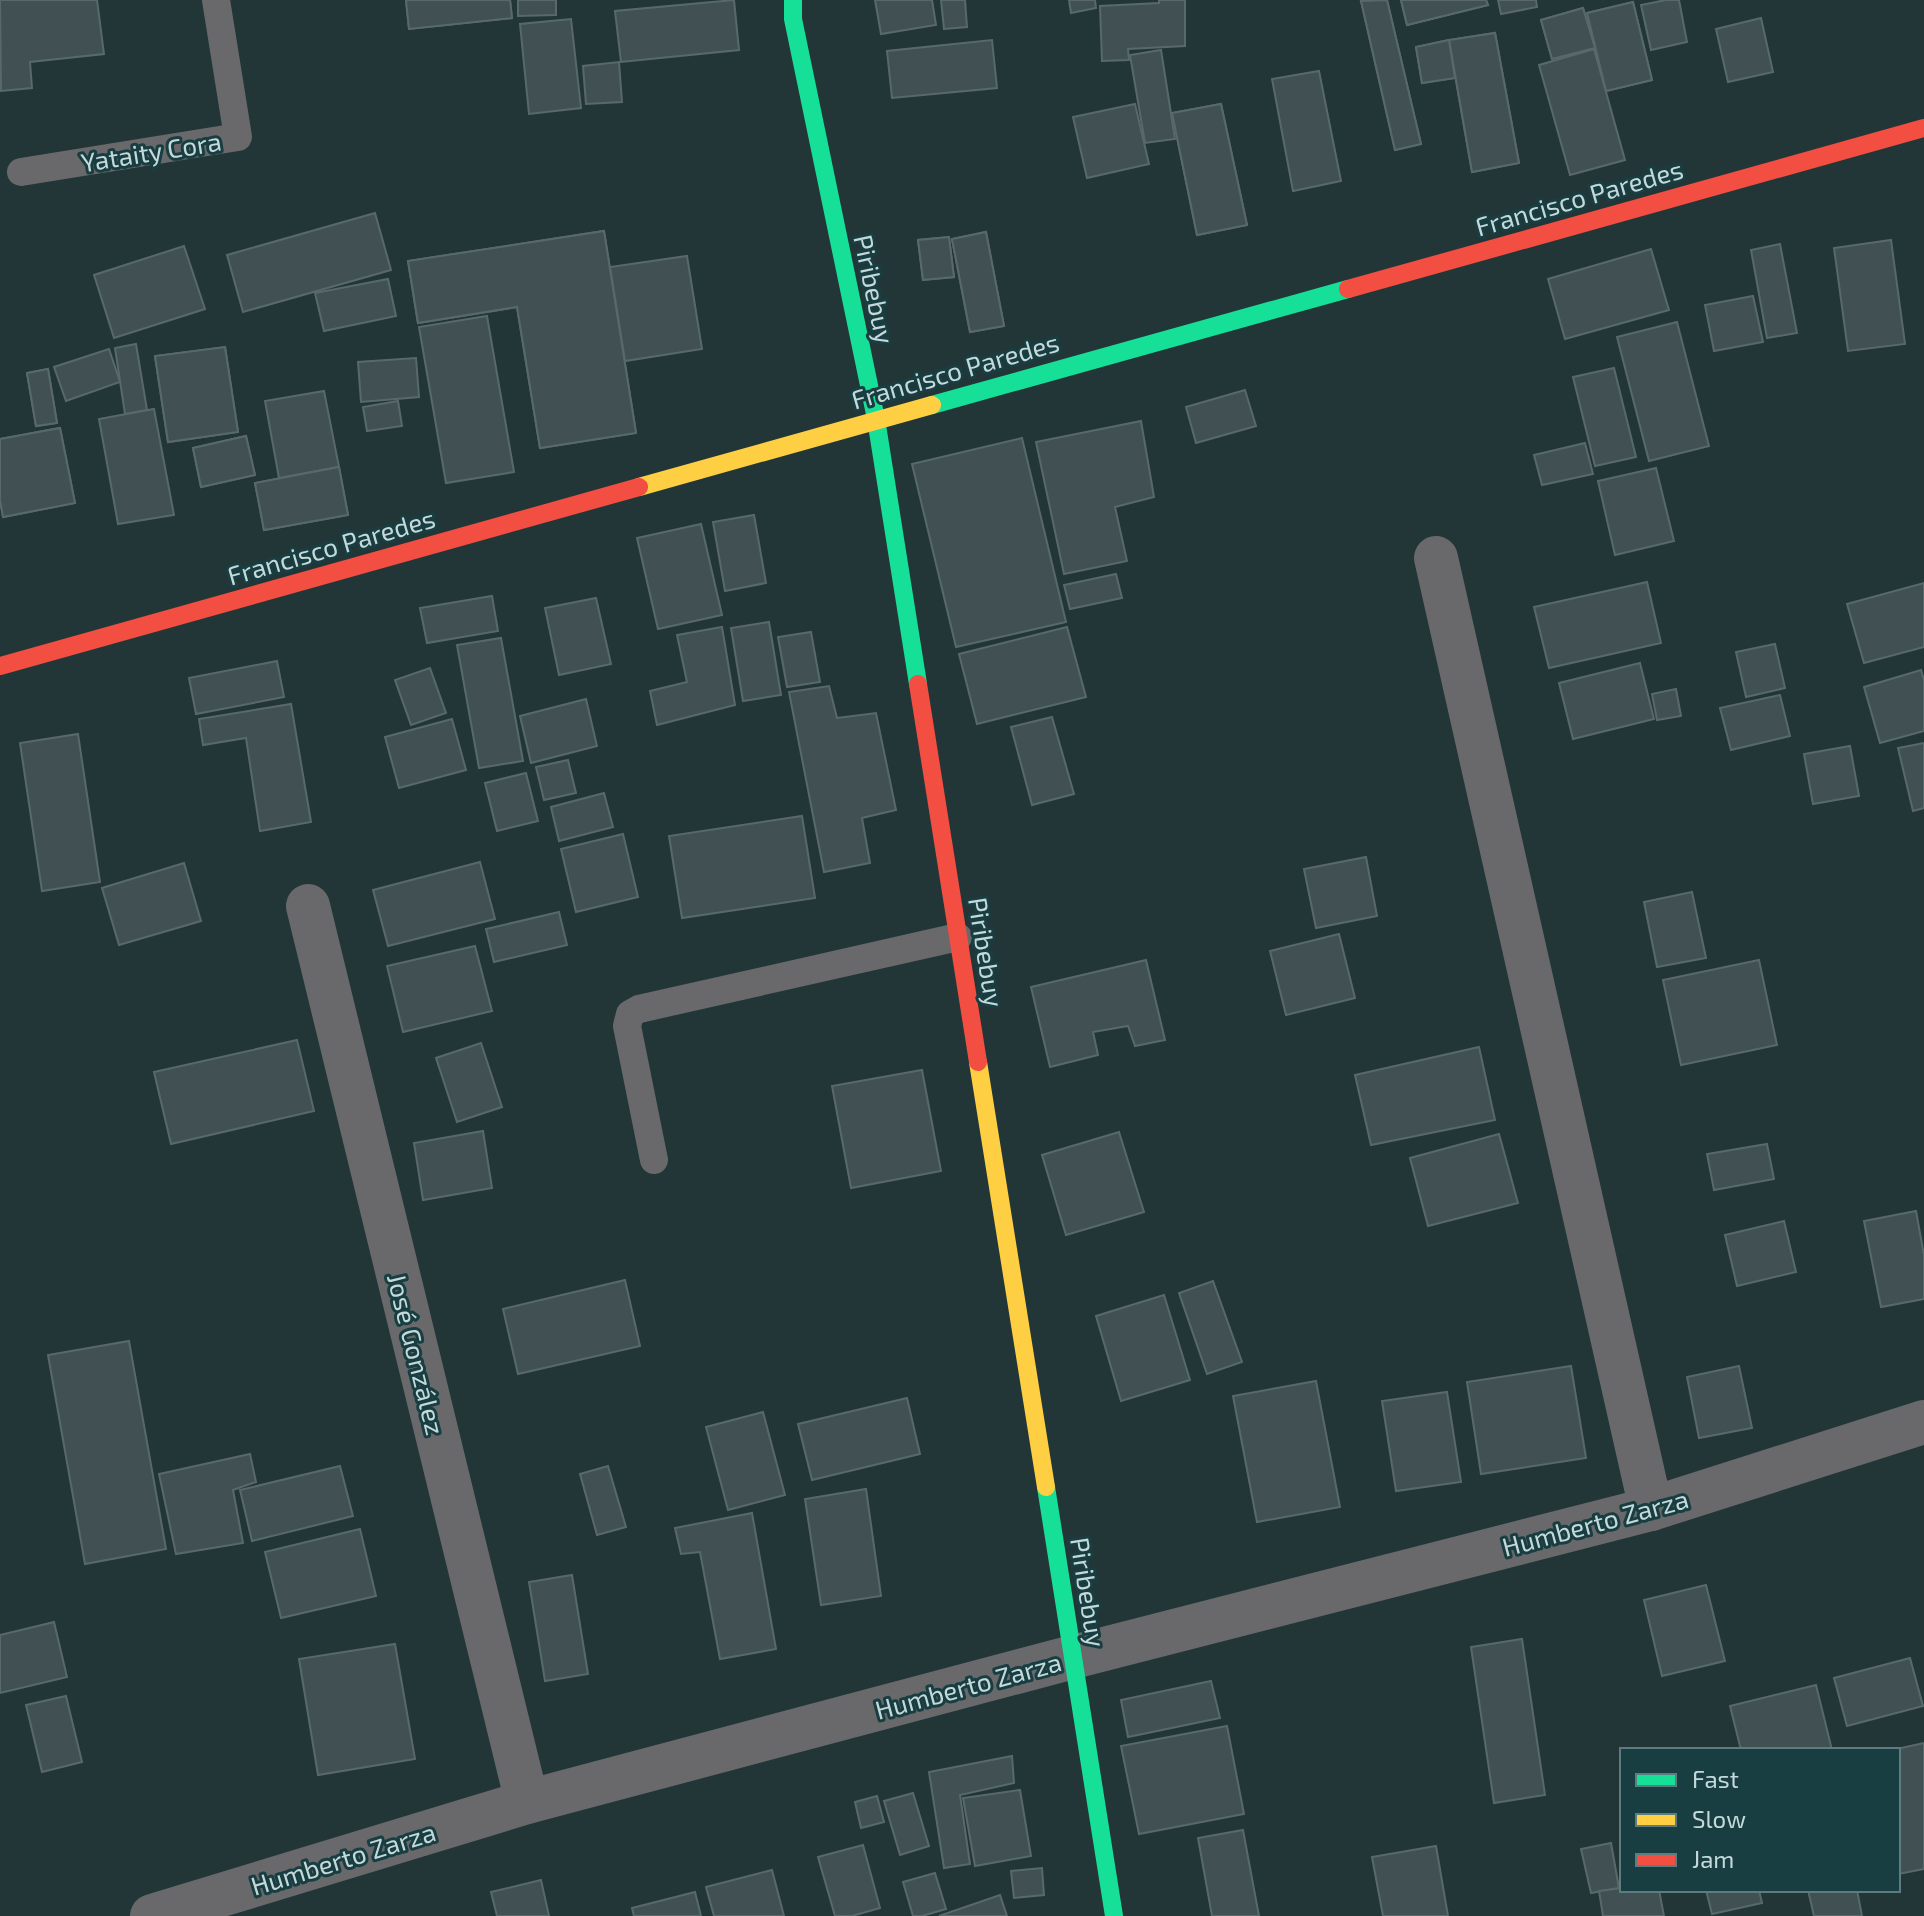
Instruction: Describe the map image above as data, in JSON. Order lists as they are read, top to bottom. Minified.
{"streets":{"street":["Francisco Paredes","Piribebuy","José González","Humberto Zarza"],"lane":["Yataity Cora"]},"crossings":[["Francisco Paredes","Piribebuy"],["Piribebuy","Humberto Zarza"],["José González","Humberto Zarza"]],"legend":["Fast","Slow","Jam"]}
